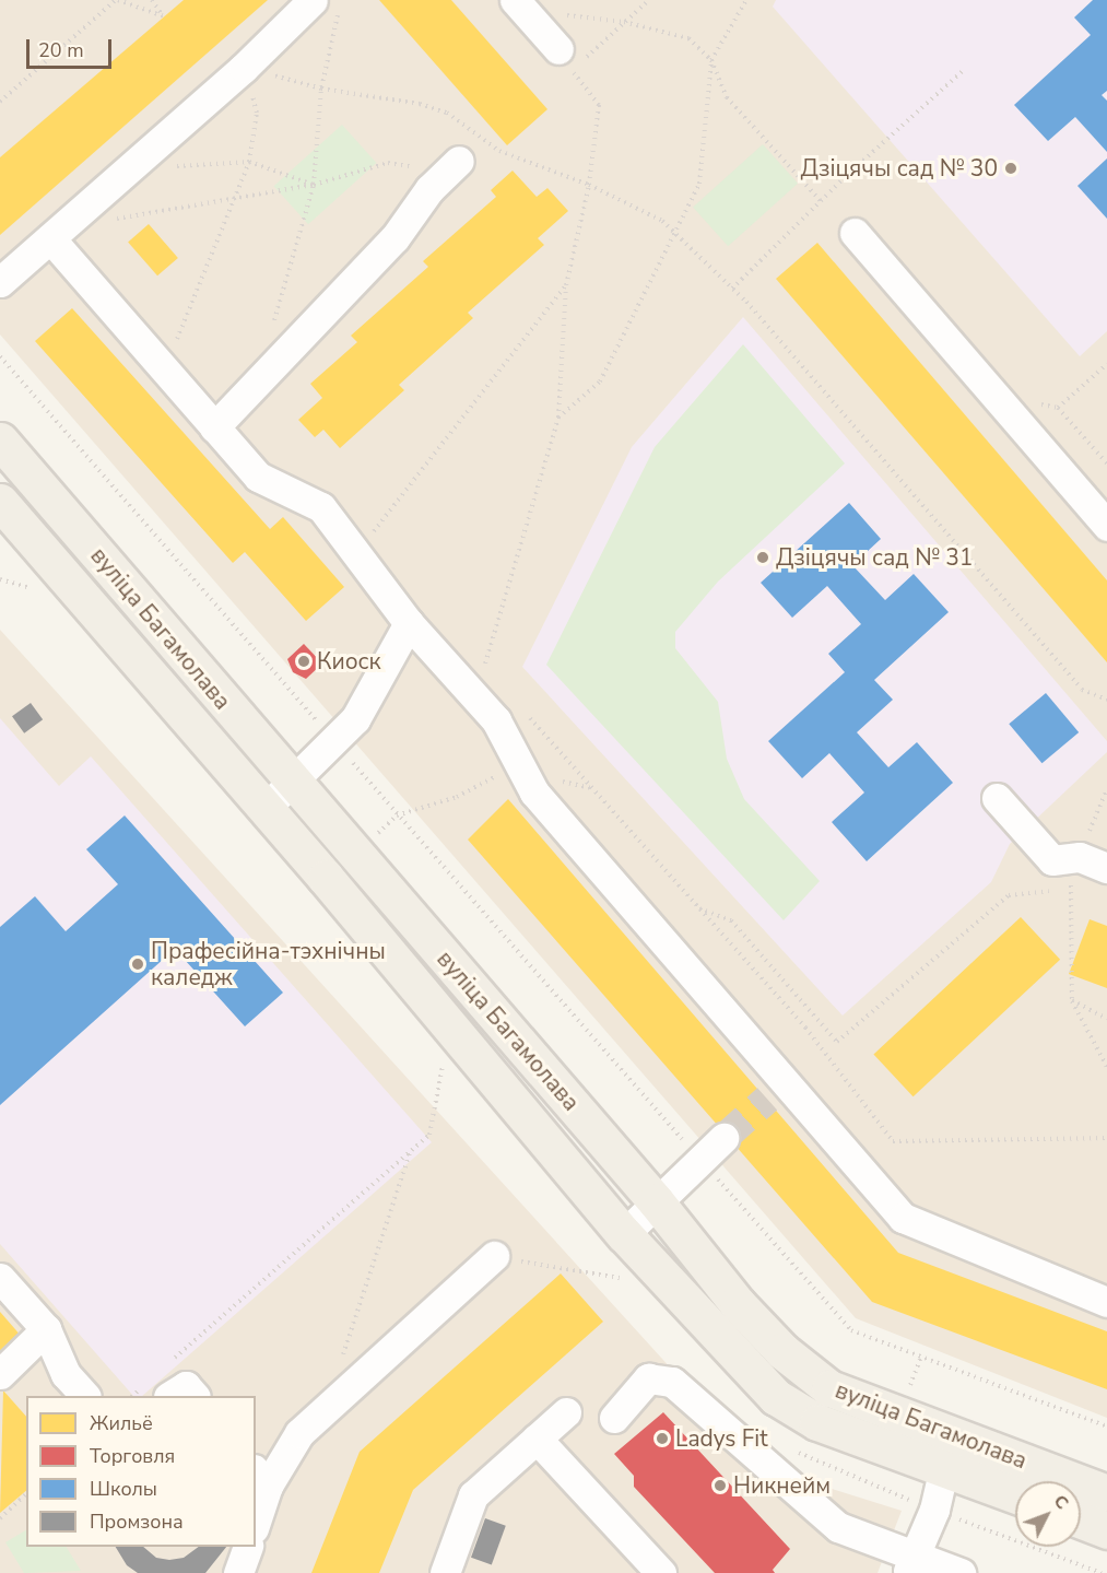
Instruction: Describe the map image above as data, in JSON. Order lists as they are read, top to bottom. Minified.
{"streets":{"main road":["вуліца Багамолава"]},"places":["Дзіцячы сад № 30","Дзіцячы сад № 31","Киоск","Прафесійна-тэхнічны каледж","Ladys Fit","Никнейм"],"legend":["Жильё","Торговля","Школы","Промзона"],"scale_bar":"20 m","north":"top right"}
